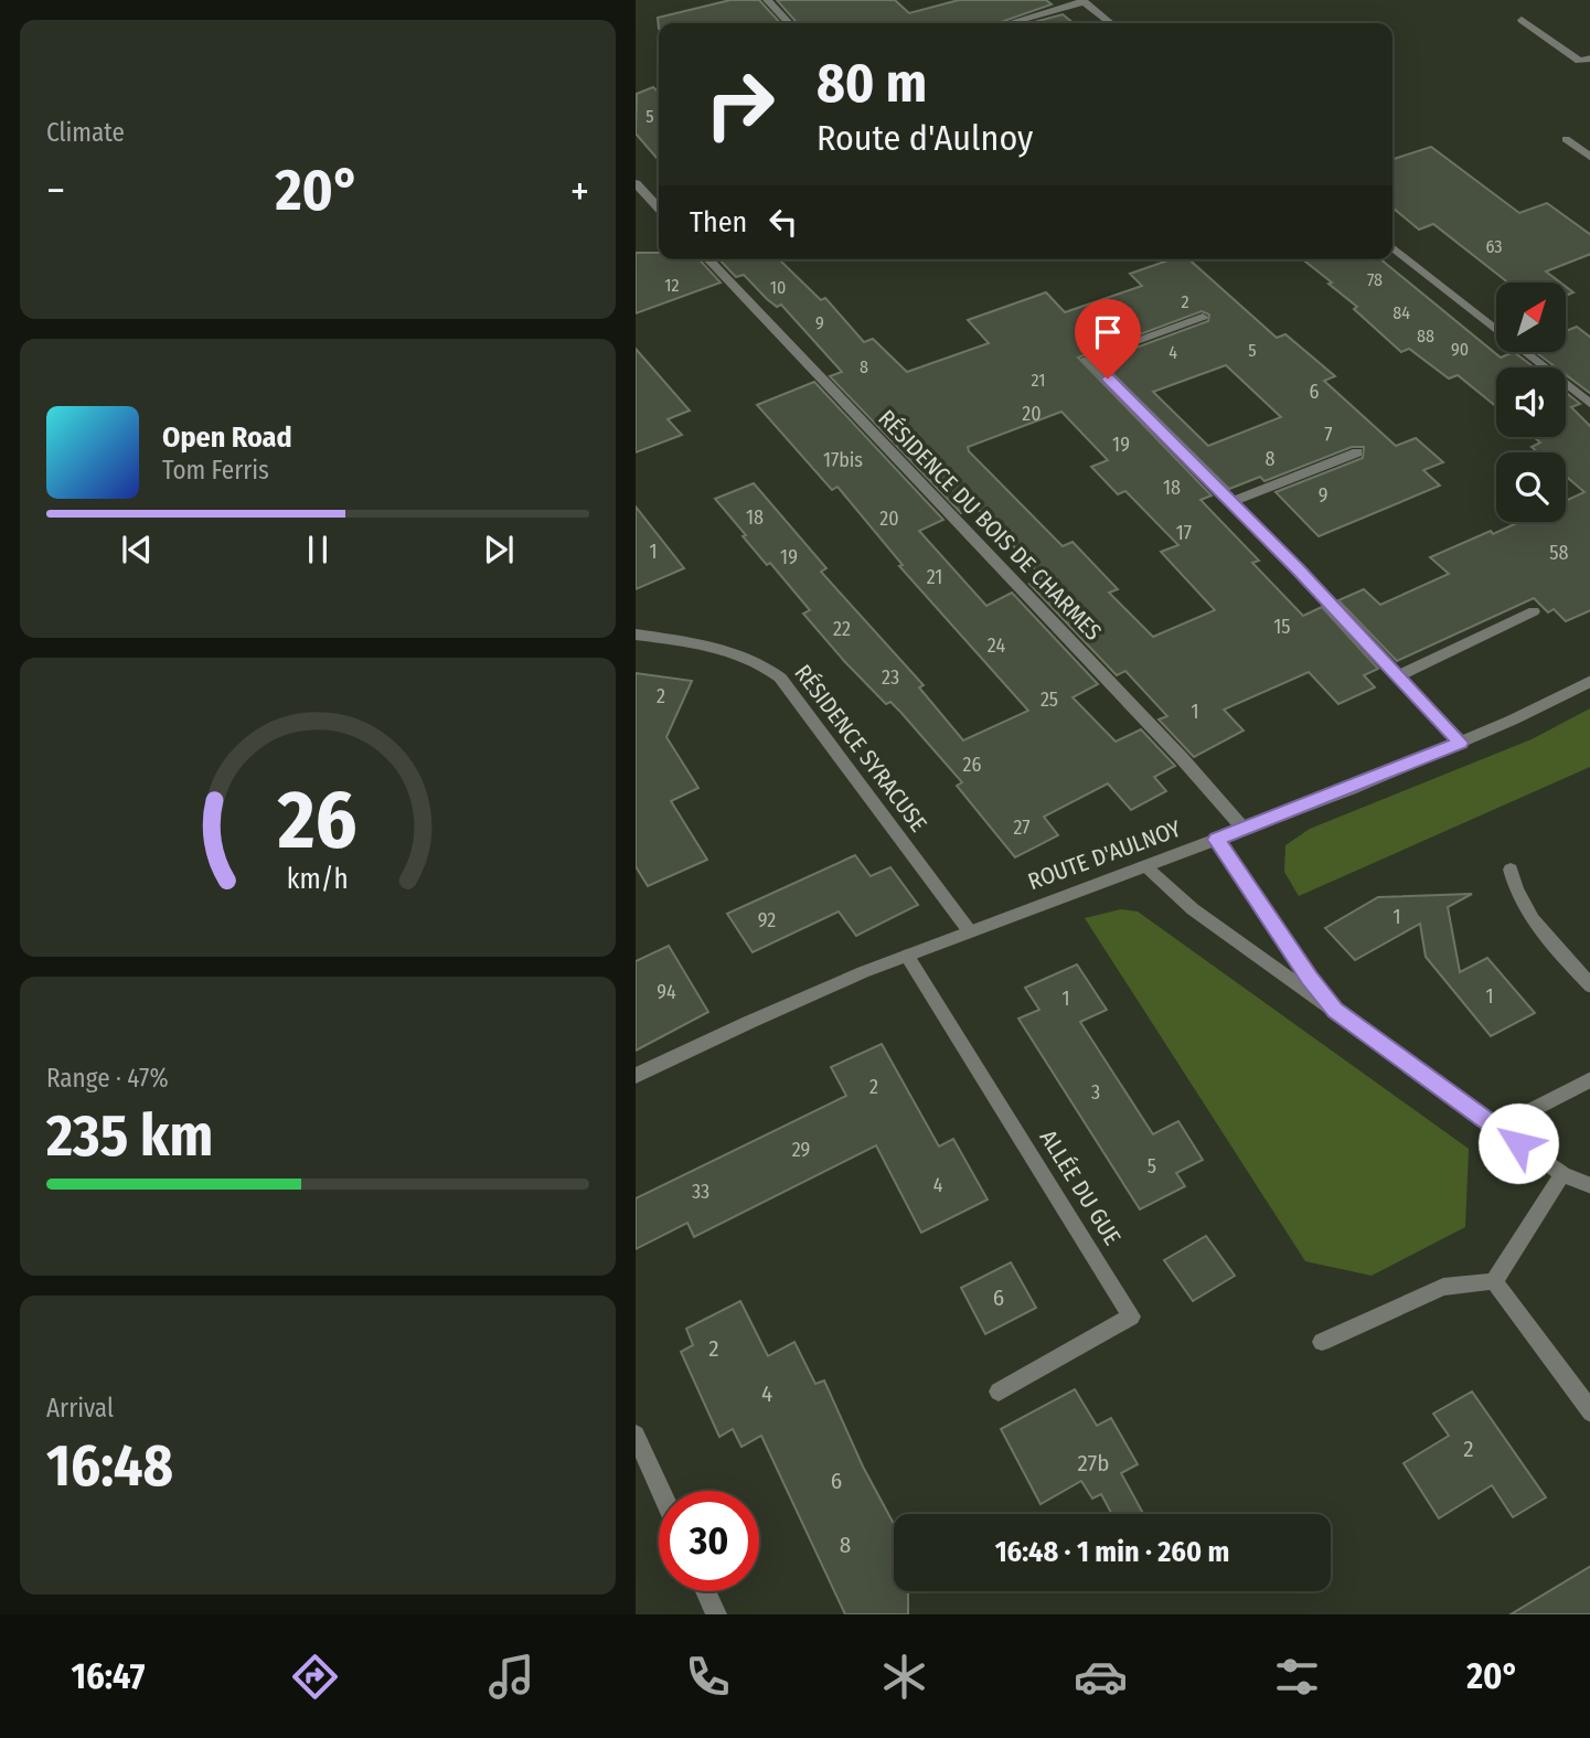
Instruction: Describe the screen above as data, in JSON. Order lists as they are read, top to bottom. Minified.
{"streets":{"street":["RÉSIDENCE DU BOIS DE CHARMES","RÉSIDENCE SYRACUSE","ROUTE D'AULNOY","ALLÉE DU GUE"]},"crossings":[["RÉSIDENCE DU BOIS DE CHARMES","ROUTE D'AULNOY"],["RÉSIDENCE SYRACUSE","ROUTE D'AULNOY"],["ROUTE D'AULNOY","ALLÉE DU GUE"]],"house_numbers":["5","63","78","12","10","2","84","9","88","90","5","4","8","21","6","20","7","19","8","17bis","18","9","18","20","17","1","58","19","21","15","22","24","23","2","25","1","26","27","1","92","94","1","1","2","3","29","5","4","33","6","2","4","2","27b","6","8"],"north":"top right","page":{"tile":["Climate",["Range · 47%","235 km"],["Arrival","16:48"]],"turn":["80 m","Route d'Aulnoy"],"heat":["−","20°","+"],"then":"Then","song":["Open Road","Tom Ferris"],"limit":"30","trip":"16:48 · 1 min · 260 m","tabs":["16:47","20°"],"gauge":["26","km/h"]}}
